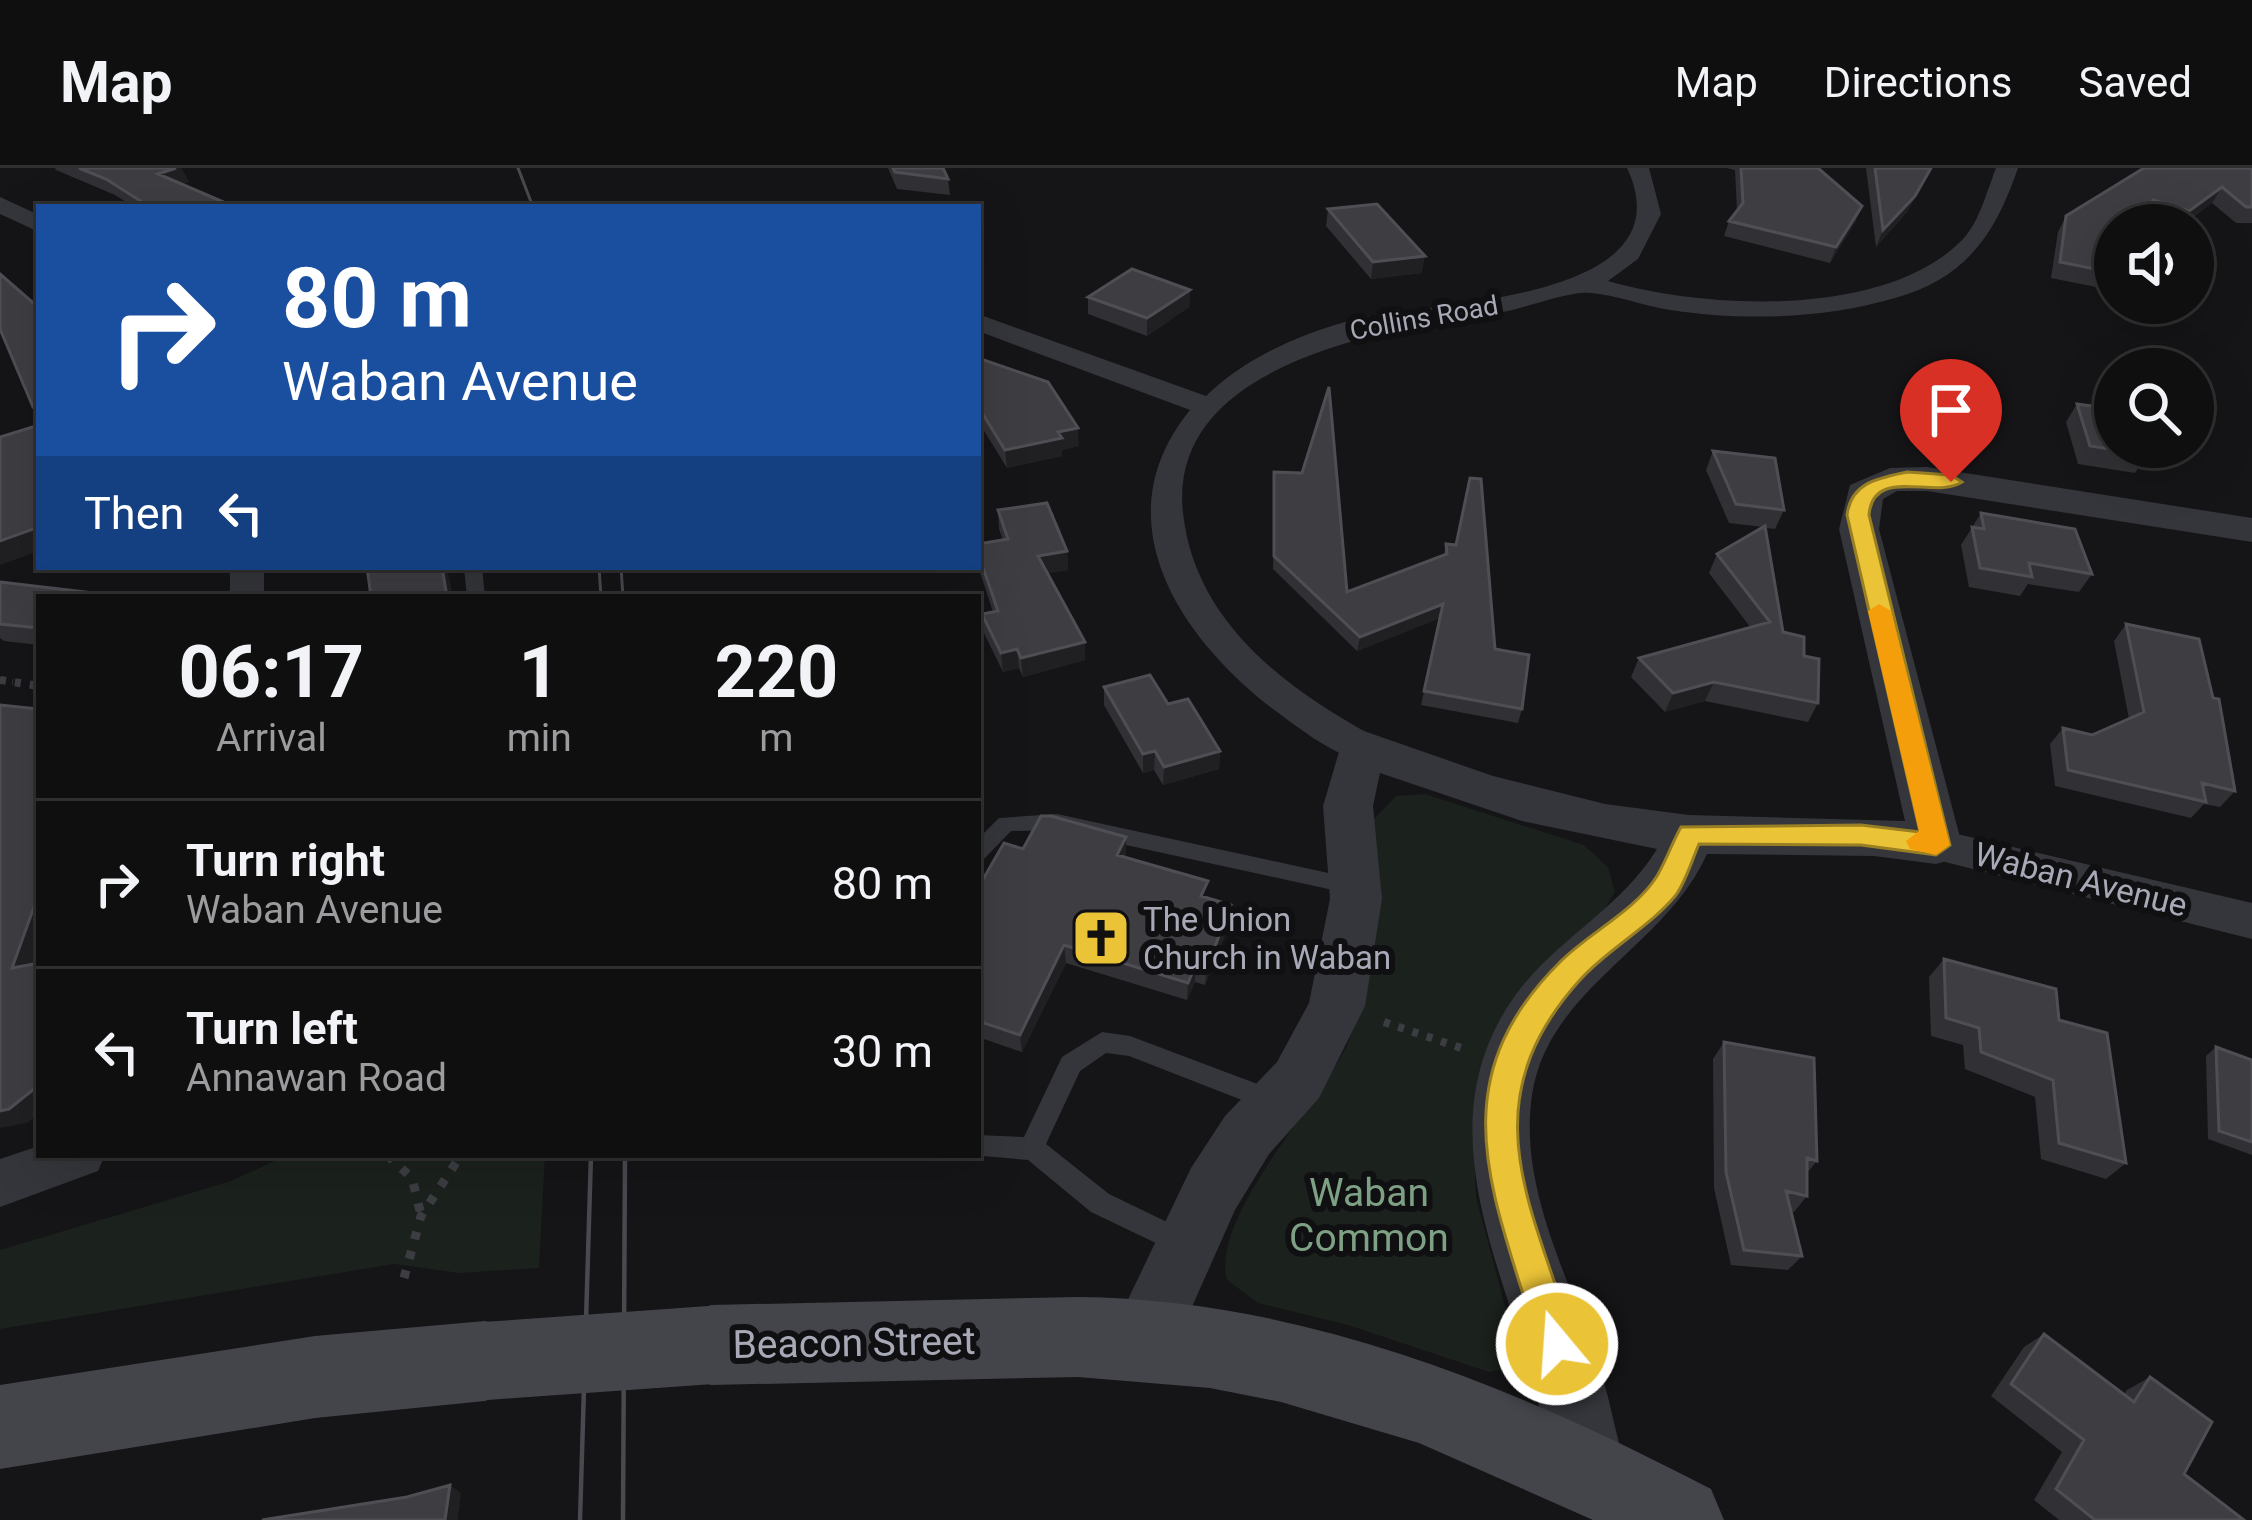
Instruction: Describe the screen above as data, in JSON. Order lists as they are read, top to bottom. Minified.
{"streets":{"main road":["Beacon Street"],"street":["Collins Road","Waban Avenue"]},"crossings":[["Collins Road","Waban Avenue"]],"parks":["Waban Common"],"places":{"church":["The Union Church in Waban"]},"page":{"header":"Map","nav":["Map","Directions","Saved"],"turn":["80 m","Waban Avenue"],"then":"Then","eta":["06:17","Arrival","1","min","220","m"],"list":[{"name":"Turn right","note":"Waban Avenue","value":"80 m"},{"name":"Turn left","note":"Annawan Road","value":"30 m"}]}}
